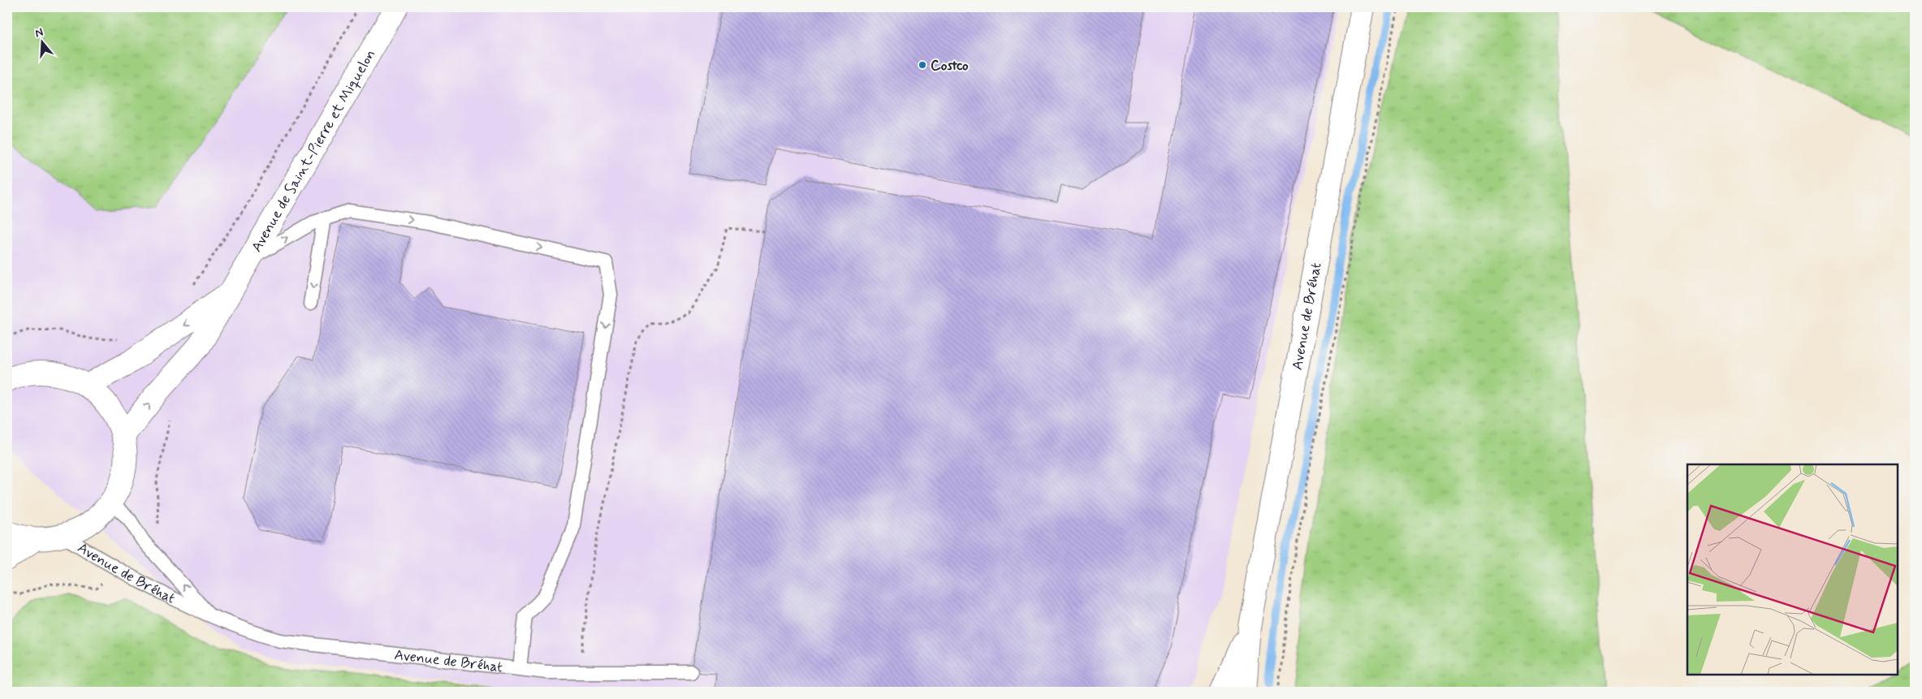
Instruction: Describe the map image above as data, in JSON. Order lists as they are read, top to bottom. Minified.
{"streets":{"street":["Avenue de Saint-Pierre et Miquelon","Avenue de Bréhat"]},"places":["Costco"],"north":"top"}
